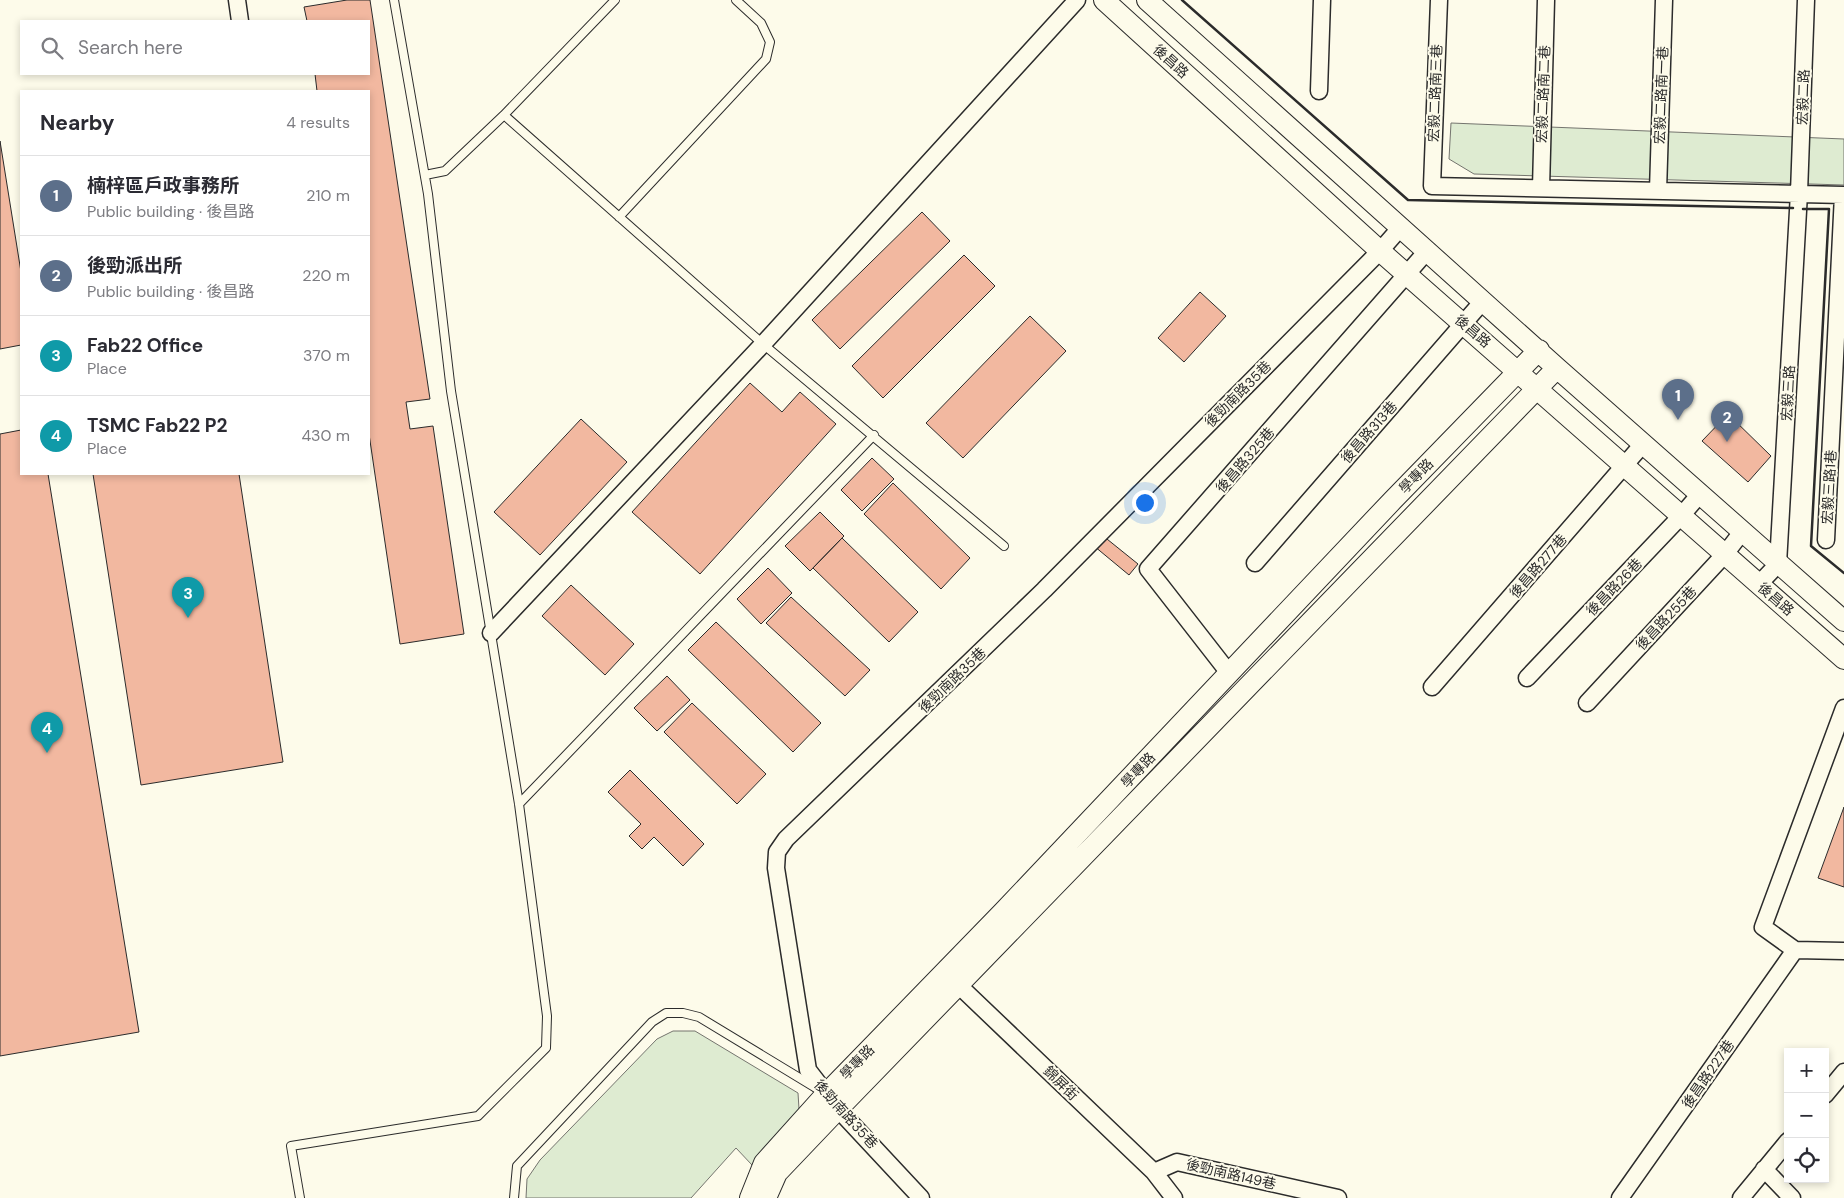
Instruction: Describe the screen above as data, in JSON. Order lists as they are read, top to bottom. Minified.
{"streets":{"street":["後昌路","宏毅二路南三巷","宏毅二路南二巷","宏毅二路南一巷","宏毅二路","宏毅三路","後勁南路35巷","後昌路313巷","後昌路325巷","學專路","宏毅三路1巷","後昌路277巷","後昌路26巷","後昌路255巷","後昌路227巷","錦屏街","後勁南路149巷"]},"crossings":[["後昌路","宏毅三路"],["後昌路","後勁南路35巷"],["後昌路","後昌路313巷"],["後昌路","後昌路325巷"],["後昌路","學專路"],["後昌路","後昌路277巷"],["後昌路","後昌路26巷"],["後昌路","後昌路255巷"],["宏毅二路南三巷","宏毅二路南二巷"],["宏毅二路","宏毅三路"],["後勁南路35巷","學專路"],["後昌路325巷","學專路"],["學專路","錦屏街"],["錦屏街","後勁南路149巷"]],"page":{"search":"Search here","heading":["Nearby","4 results"],"list":[{"mark":"1","name":"楠梓區戶政事務所","note":"Public building · 後昌路","value":"210 m"},{"mark":"2","name":"後勁派出所","note":"Public building · 後昌路","value":"220 m"},{"mark":"3","name":"Fab22 Office","note":"Place","value":"370 m"},{"mark":"4","name":"TSMC Fab22 P2","note":"Place","value":"430 m"}],"pins":["1","2","3","4"],"map_buttons":["+","−"]}}
